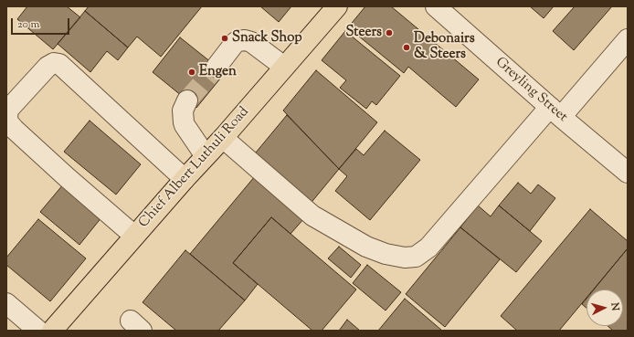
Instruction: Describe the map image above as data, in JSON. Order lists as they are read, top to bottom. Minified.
{"streets":{"main road":["Chief Albert Luthuli Road"],"street":["Greyling Street"]},"places":["Steers","Snack Shop","Debonairs & Steers","Engen"],"scale_bar":"20 m","north":"right"}
